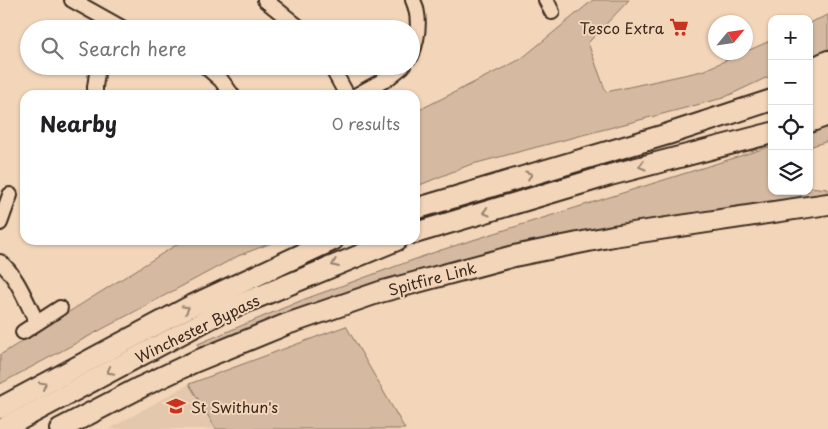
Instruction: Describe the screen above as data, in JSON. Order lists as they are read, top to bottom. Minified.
{"streets":{"highway":["Spitfire Link","Winchester Bypass"]},"places":{"supermarket":["Tesco Extra"],"school or university":["St Swithun's"]},"north":"top right","page":{"map_buttons":["+","−"],"search":"Search here","heading":["Nearby","0 results"]}}
